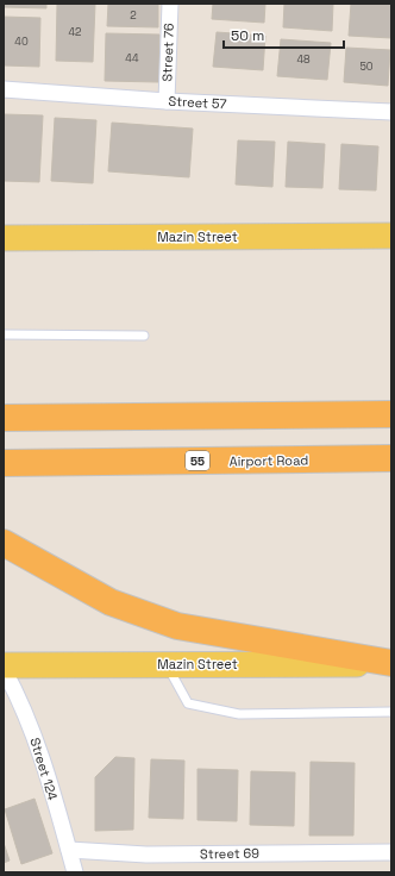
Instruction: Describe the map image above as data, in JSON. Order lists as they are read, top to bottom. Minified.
{"streets":{"highway":["55","Airport Road"],"main road":["Mazin Street"],"street":["Street 76","Street 57","Street 124","Street 69"]},"crossings":[["Street 76","Street 57"],["Mazin Street","Street 124"],["Street 124","Street 69"]],"house_numbers":["2","42","40","44","48","50"],"scale_bar":"50 m"}
